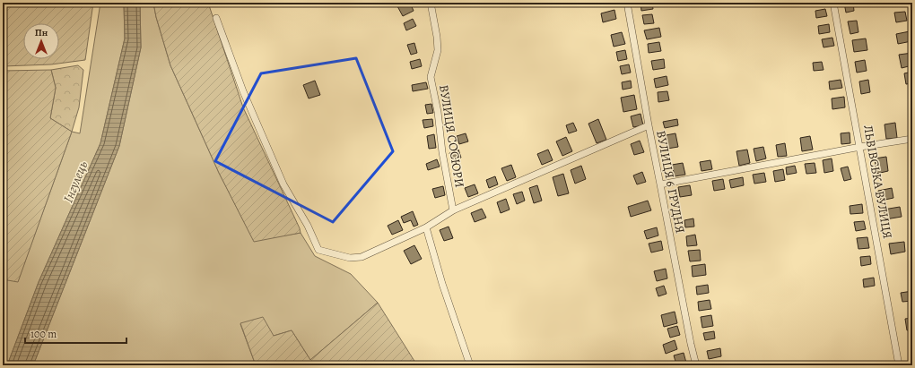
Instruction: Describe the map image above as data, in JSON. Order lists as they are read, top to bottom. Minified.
{"streets":{"street":["ВУЛИЦЯ СОСЮРИ","ВУЛИЦЯ 6 ГРУДНЯ","ЛЬВІВСЬКА ВУЛИЦЯ"]},"water":["Інгулець"],"scale_bar":"100 m","north":"top"}
